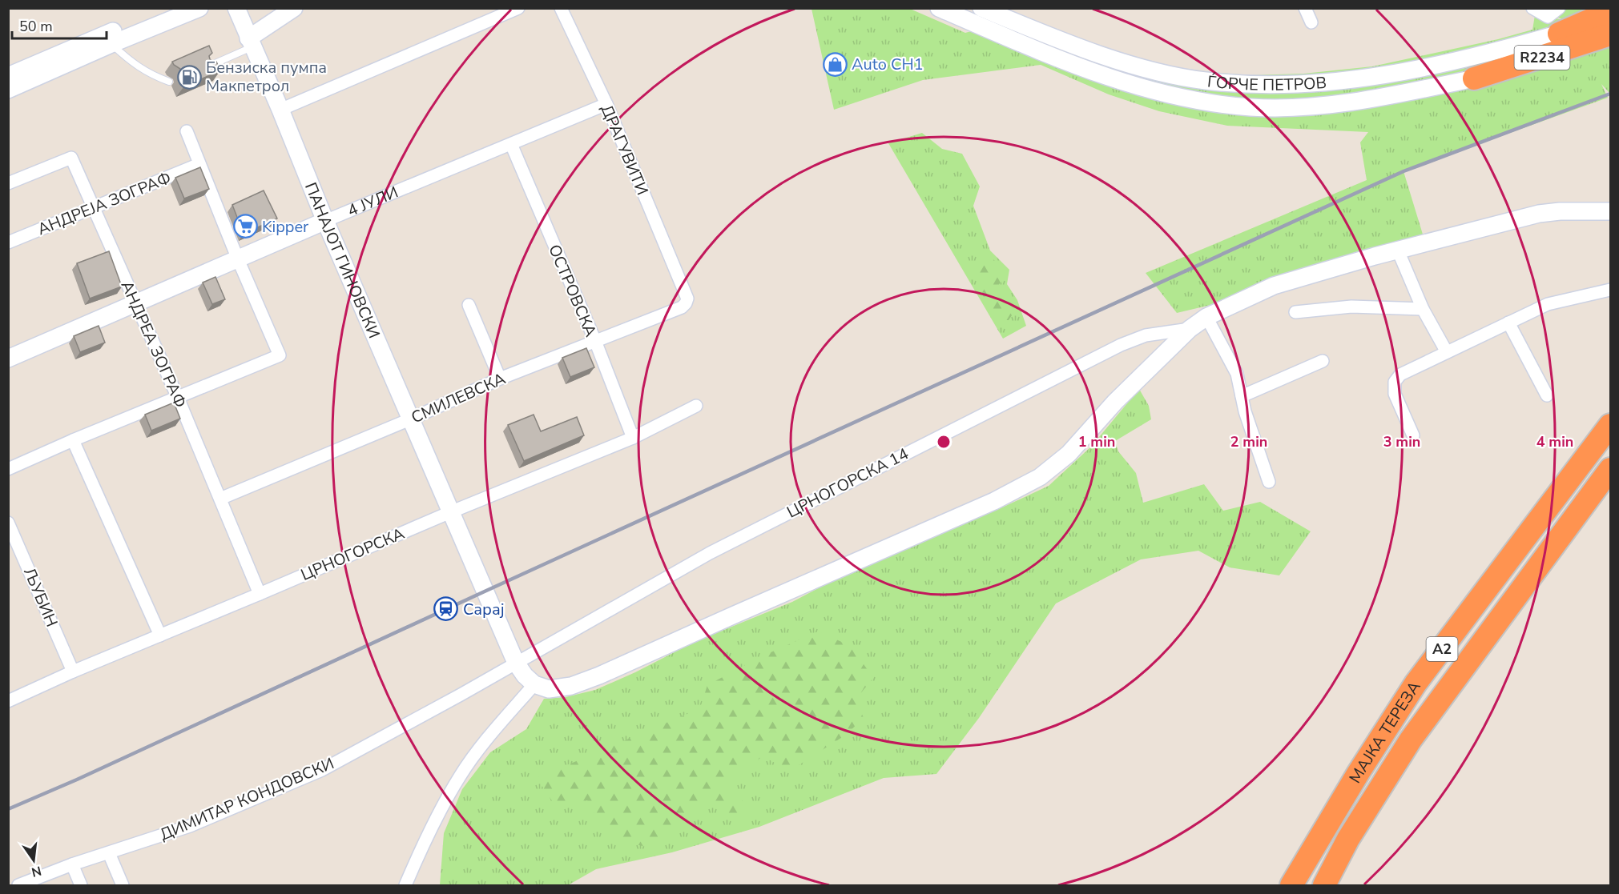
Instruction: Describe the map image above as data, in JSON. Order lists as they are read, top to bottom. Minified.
{"streets":{"highway":["R2234","A2","МАЈКА ТЕРЕЗА"],"main road":["ЃОРЧЕ ПЕТРОВ","4 ЈУЛИ","ПАНАЈОТ ГИНОВСКИ"],"street":["ДРАГУВИТИ","АНДРЕЈА ЗОГРАФ","ОСТРОВСКА","АНДРЕА ЗОГРАФ","СМИЛЕВСКА","ЦРНОГОРСКА 14","ЦРНОГОРСКА","ЉУБИН","ДИМИТАР КОНДОВСКИ"]},"crossings":[["R2234","ЃОРЧЕ ПЕТРОВ"],["ДРАГУВИТИ","4 ЈУЛИ"],["ДРАГУВИТИ","СМИЛЕВСКА"],["4 ЈУЛИ","ПАНАЈОТ ГИНОВСКИ"],["4 ЈУЛИ","ОСТРОВСКА"],["4 ЈУЛИ","АНДРЕА ЗОГРАФ"],["АНДРЕЈА ЗОГРАФ","АНДРЕА ЗОГРАФ"],["ПАНАЈОТ ГИНОВСКИ","СМИЛЕВСКА"],["ПАНАЈОТ ГИНОВСКИ","ЦРНОГОРСКА 14"],["ПАНАЈОТ ГИНОВСКИ","ЦРНОГОРСКА"],["ПАНАЈОТ ГИНОВСКИ","ДИМИТАР КОНДОВСКИ"],["ОСТРОВСКА","СМИЛЕВСКА"],["ОСТРОВСКА","ЦРНОГОРСКА"],["АНДРЕА ЗОГРАФ","СМИЛЕВСКА"],["АНДРЕА ЗОГРАФ","ЦРНОГОРСКА"],["ЦРНОГОРСКА 14","ДИМИТАР КОНДОВСКИ"],["ЦРНОГОРСКА","ЉУБИН"]],"places":{"shop":["Auto CH1"],"fuel station":["Бензиска пумпа Макпетрол"],"supermarket":["Kipper"],"station":["Сарај"]},"scale_bar":"50 m","north":"bottom","rings":["1 min","2 min","3 min","4 min"]}
